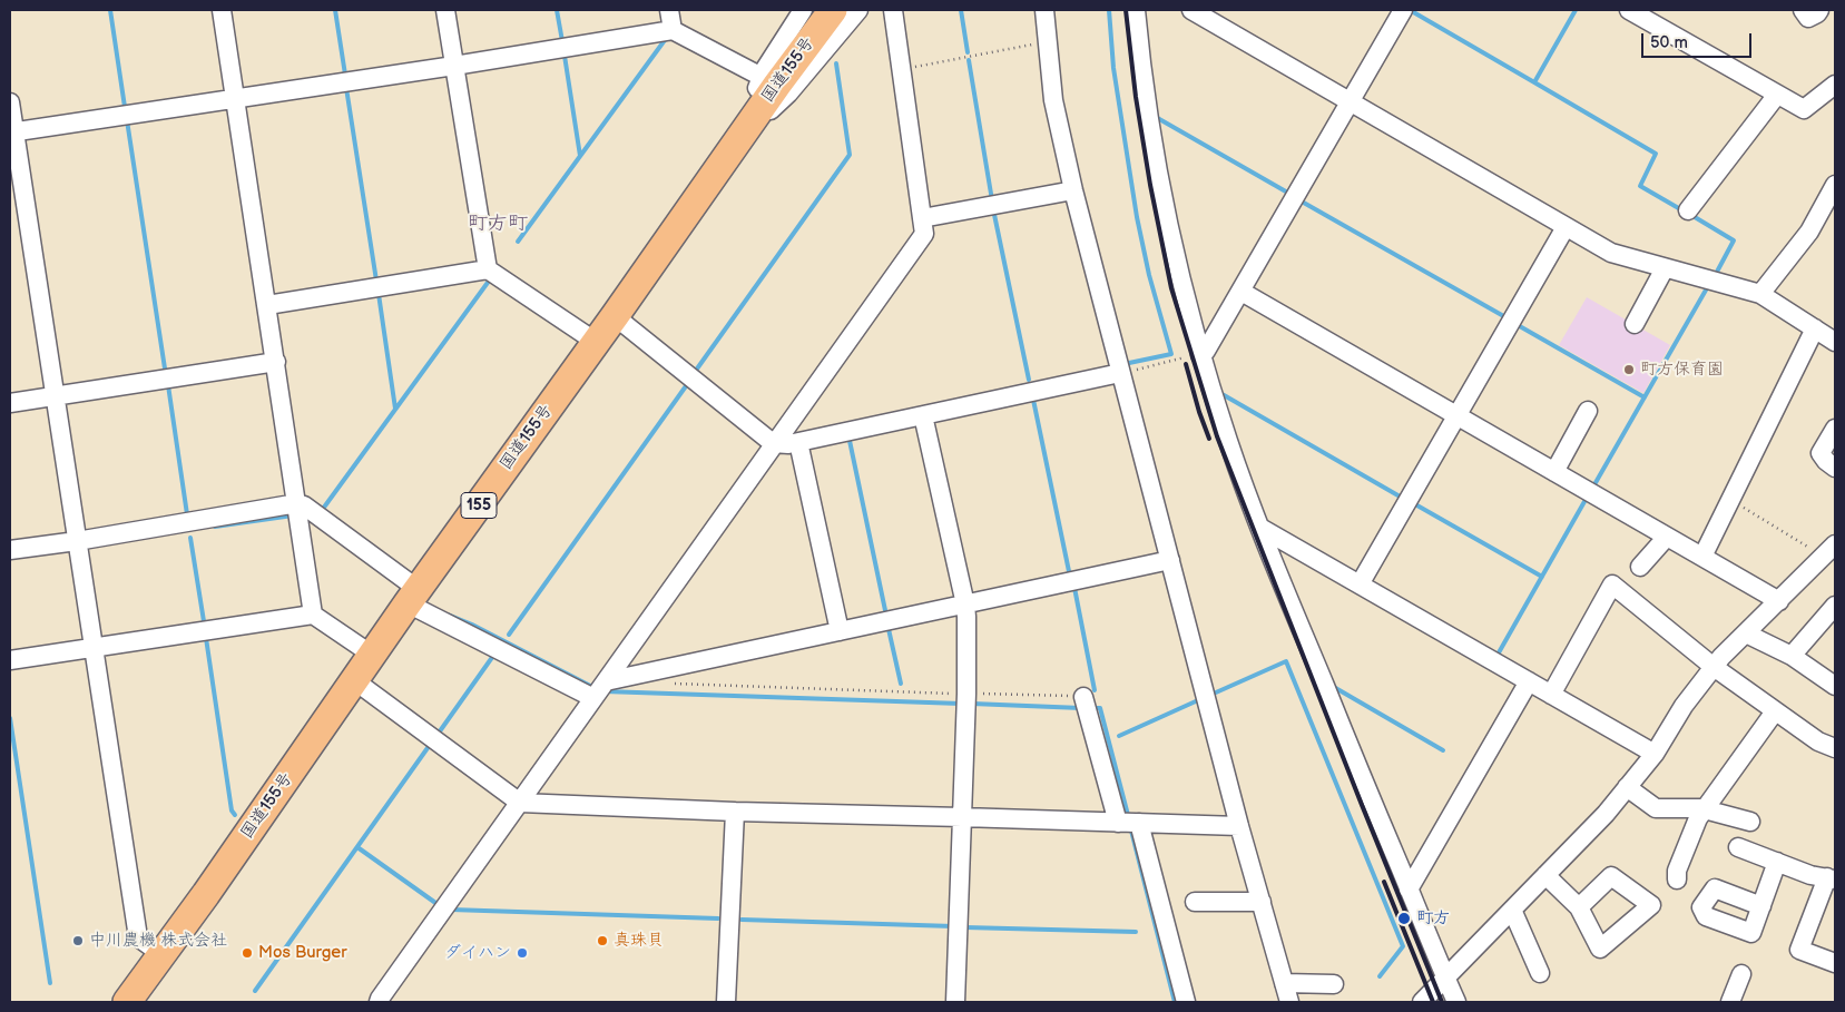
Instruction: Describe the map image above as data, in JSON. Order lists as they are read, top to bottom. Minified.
{"streets":{"highway":["国道155号","155"]},"districts":["町方町"],"places":["町方保育園","町方","中川農機 株式会社","真珠貝","Mos Burger","ダイハン"],"scale_bar":"50 m"}
